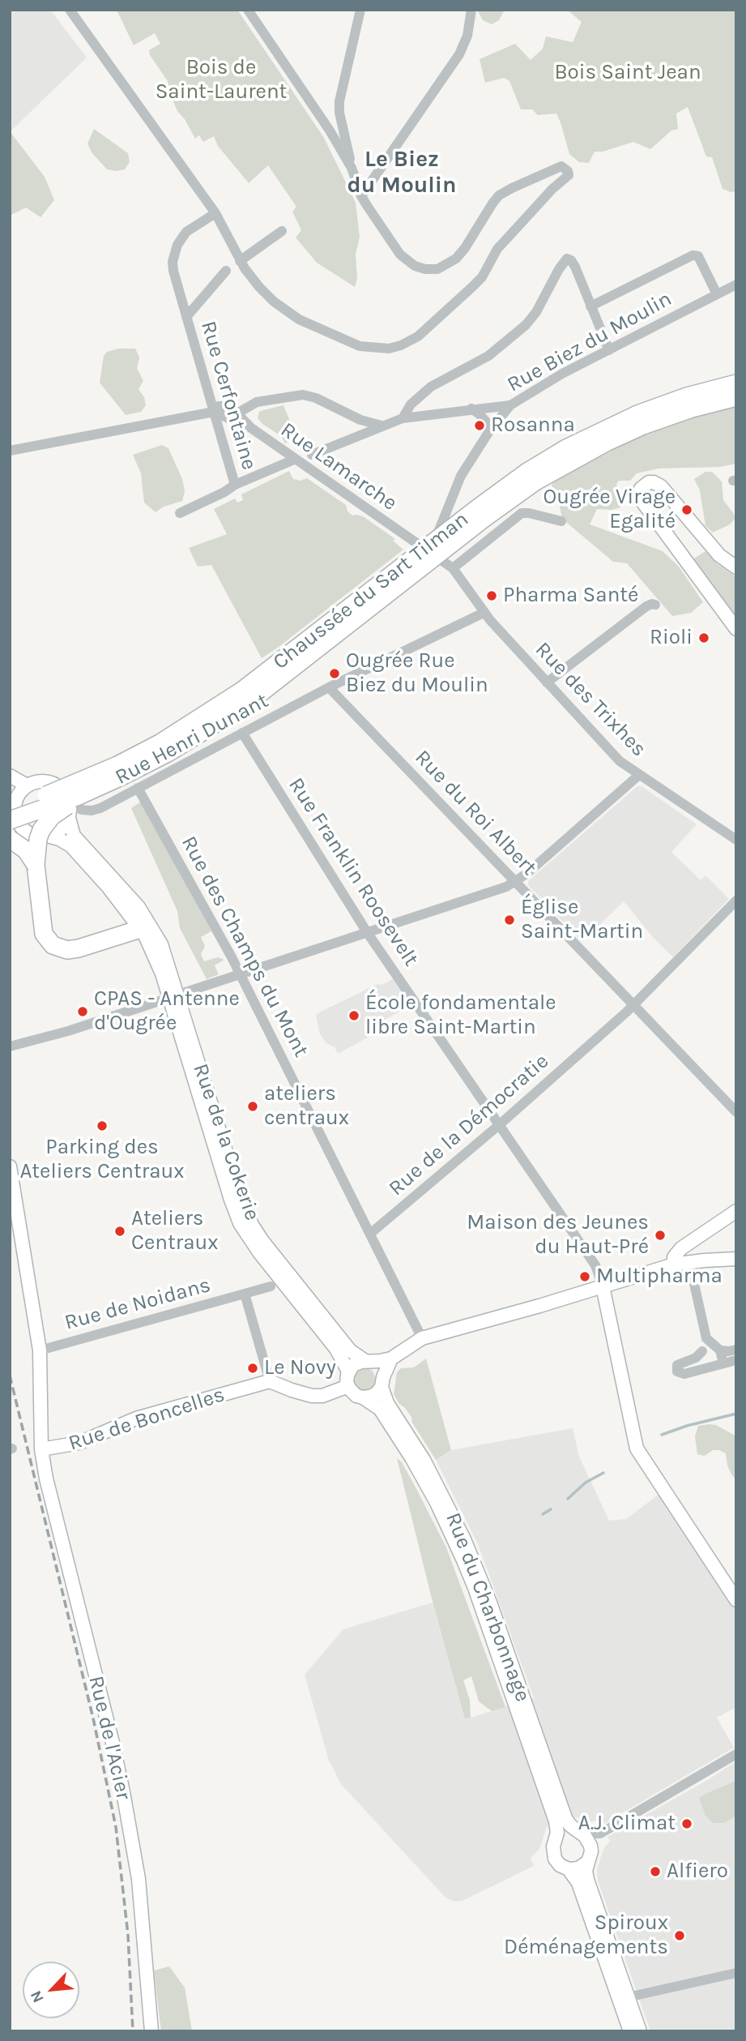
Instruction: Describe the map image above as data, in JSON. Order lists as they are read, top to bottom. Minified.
{"streets":{"highway":["Chaussée du Sart Tilman"],"main road":["Rue de la Cokerie","Rue de Boncelles","Rue du Charbonnage","Rue de l'Acier"],"street":["Rue Biez du Moulin","Rue Cerfontaine","Rue Lamarche","Rue des Trixhes","Rue Henri Dunant","Rue du Roi Albert","Rue Franklin Roosevelt","Rue des Champs du Mont","Rue de la Démocratie","Rue de Noidans"]},"crossings":[["Rue Biez du Moulin","Rue Lamarche"],["Chaussée du Sart Tilman","Rue Henri Dunant"],["Rue des Trixhes","Rue Henri Dunant"],["Rue Henri Dunant","Rue du Roi Albert"],["Rue Henri Dunant","Rue Franklin Roosevelt"],["Rue Henri Dunant","Rue des Champs du Mont"],["Rue du Roi Albert","Rue de la Démocratie"],["Rue Franklin Roosevelt","Rue de la Démocratie"],["Rue des Champs du Mont","Rue de la Démocratie"],["Rue de la Cokerie","Rue du Charbonnage"],["Rue de Noidans","Rue de Boncelles"],["Rue de Noidans","Rue de l'Acier"],["Rue de Boncelles","Rue de l'Acier"]],"districts":["Le Biez du Moulin"],"parks":["Bois de Saint-Laurent","Bois Saint Jean"],"places":["Rosanna","Ougrée Virage Egalité","Pharma Santé","Rioli","Ougrée Rue Biez du Moulin","Église Saint-Martin","CPAS - Antenne d'Ougrée","École fondamentale libre Saint-Martin","ateliers centraux","Parking des Ateliers Centraux","Ateliers Centraux","Maison des Jeunes du Haut-Pré","Multipharma","Le Novy","A.J. Climat","Alfiero","Spiroux Déménagements"],"north":"bottom left"}
